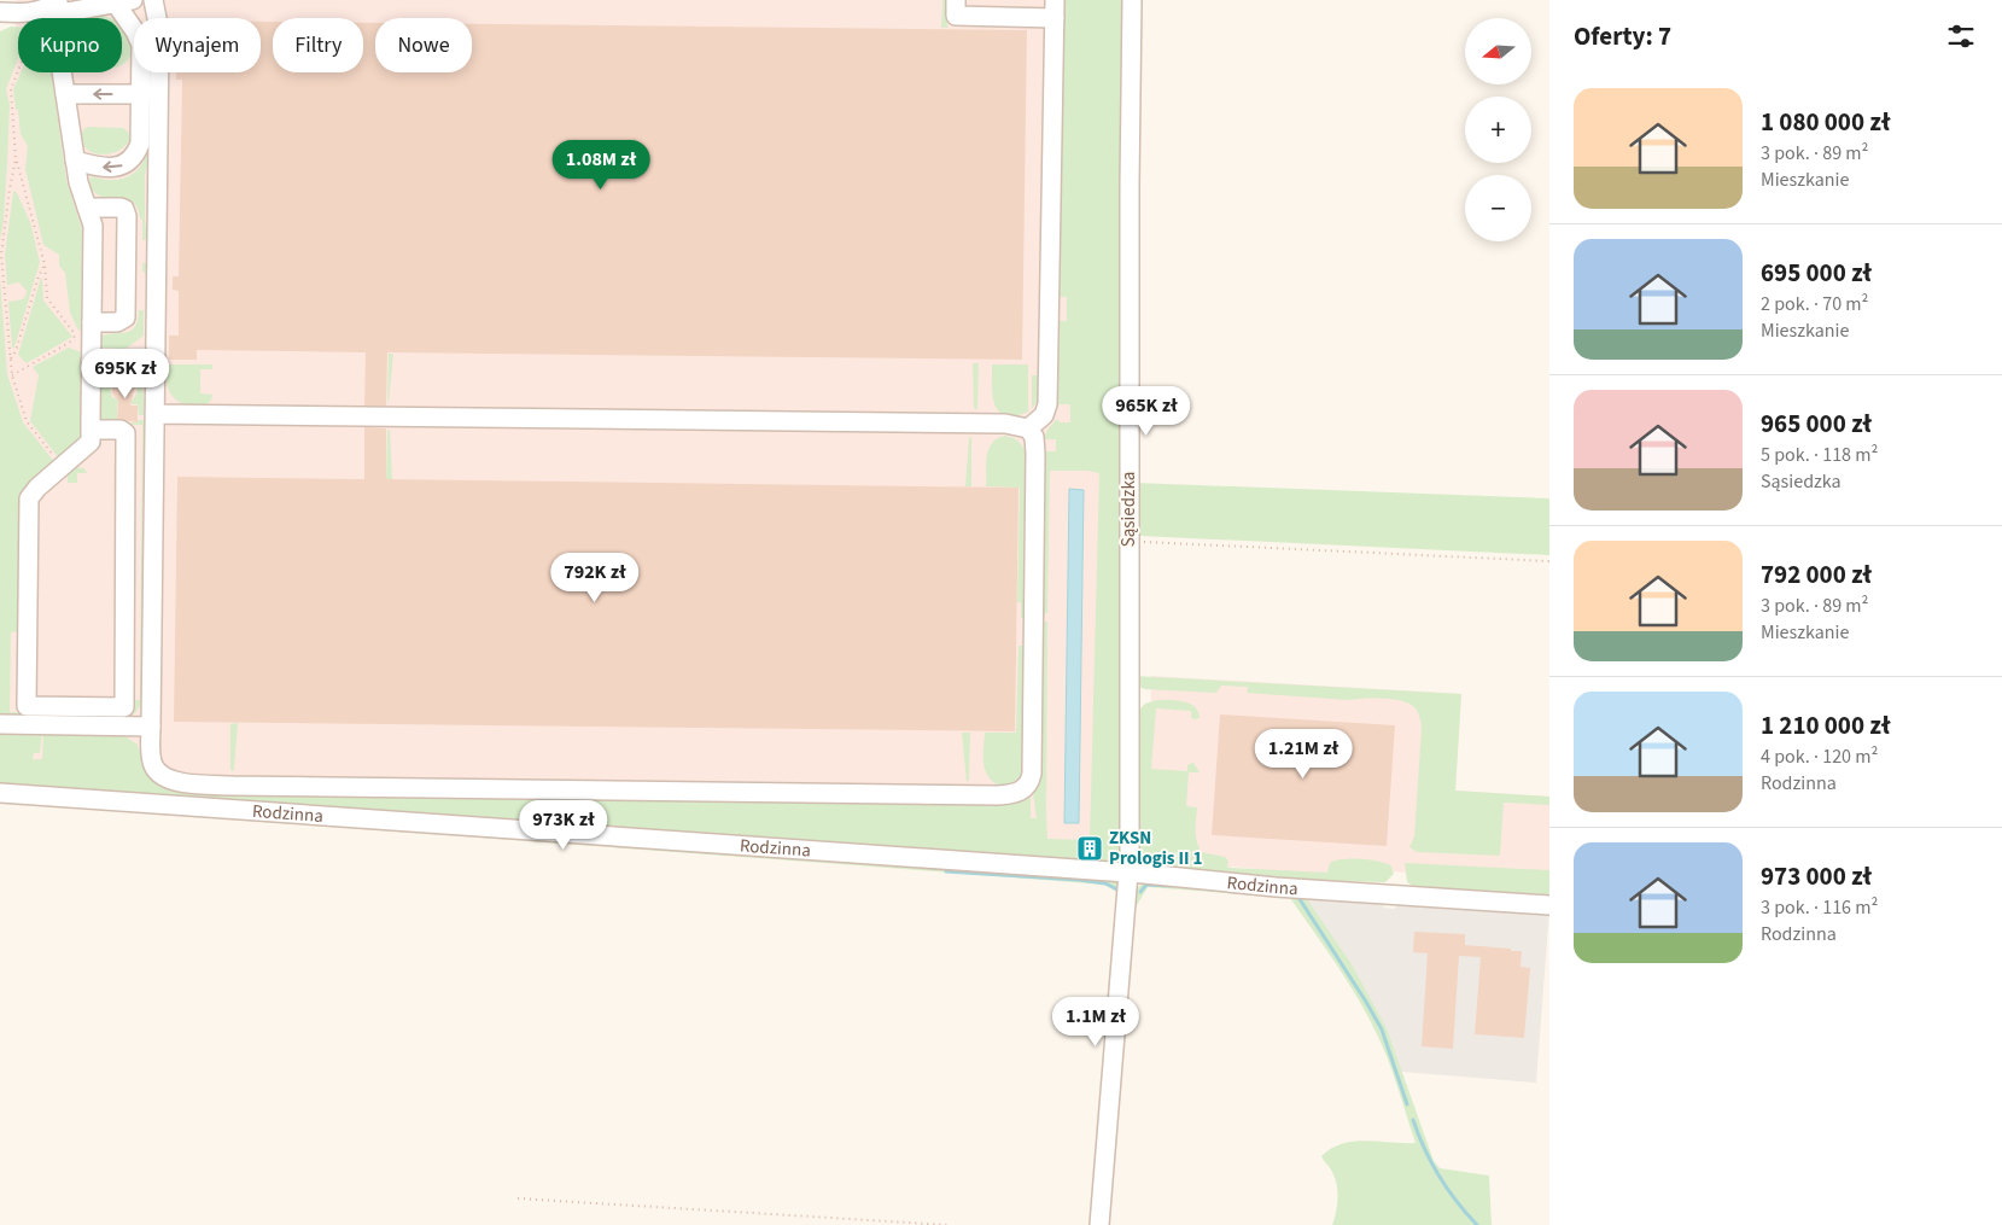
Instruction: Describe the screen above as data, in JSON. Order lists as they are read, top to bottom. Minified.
{"streets":{"street":["Sąsiedzka","Rodzinna"]},"crossings":[["Sąsiedzka","Rodzinna"]],"places":{"building":["ZKSN Prologis II 1"]},"north":"left","page":{"heading":"Oferty: 7","map_buttons":["+","−"],"chip":["Kupno","Wynajem","Filtry","Nowe"],"list":[{"name":"1 080 000 zł","note":"3 pok. · 89 m² · Mieszkanie"},{"name":"695 000 zł","note":"2 pok. · 70 m² · Mieszkanie"},{"name":"965 000 zł","note":"5 pok. · 118 m² · Sąsiedzka"},{"name":"792 000 zł","note":"3 pok. · 89 m² · Mieszkanie"},{"name":"1 210 000 zł","note":"4 pok. · 120 m² · Rodzinna"},{"name":"973 000 zł","note":"3 pok. · 116 m² · Rodzinna"}],"price":["1.08M zł","695K zł","965K zł","792K zł","1.21M zł","973K zł","1.1M zł"]}}
